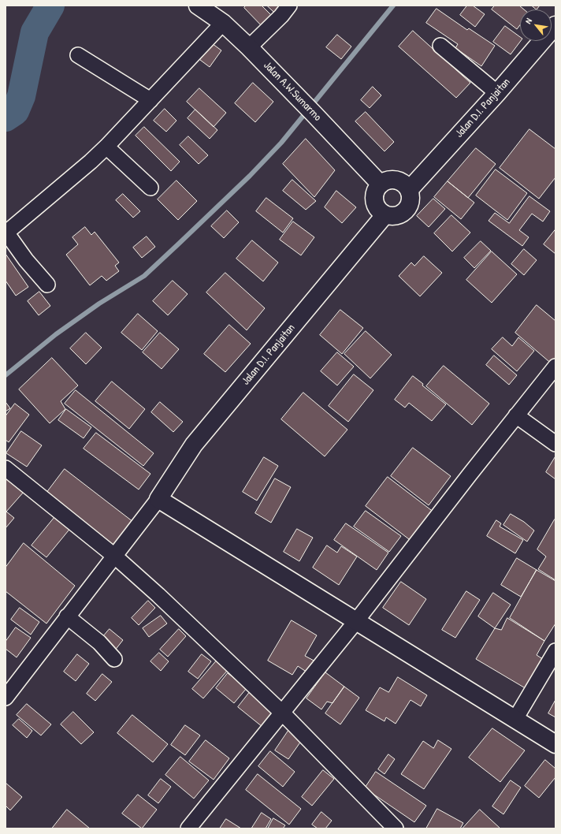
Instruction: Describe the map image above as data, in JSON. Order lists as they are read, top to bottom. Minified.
{"streets":{"main road":["Jalan A.W.Sumarmo","Jalan D.I. Panjaitan"]},"crossings":[["Jalan A.W.Sumarmo","Jalan D.I. Panjaitan"]],"north":"top left"}
